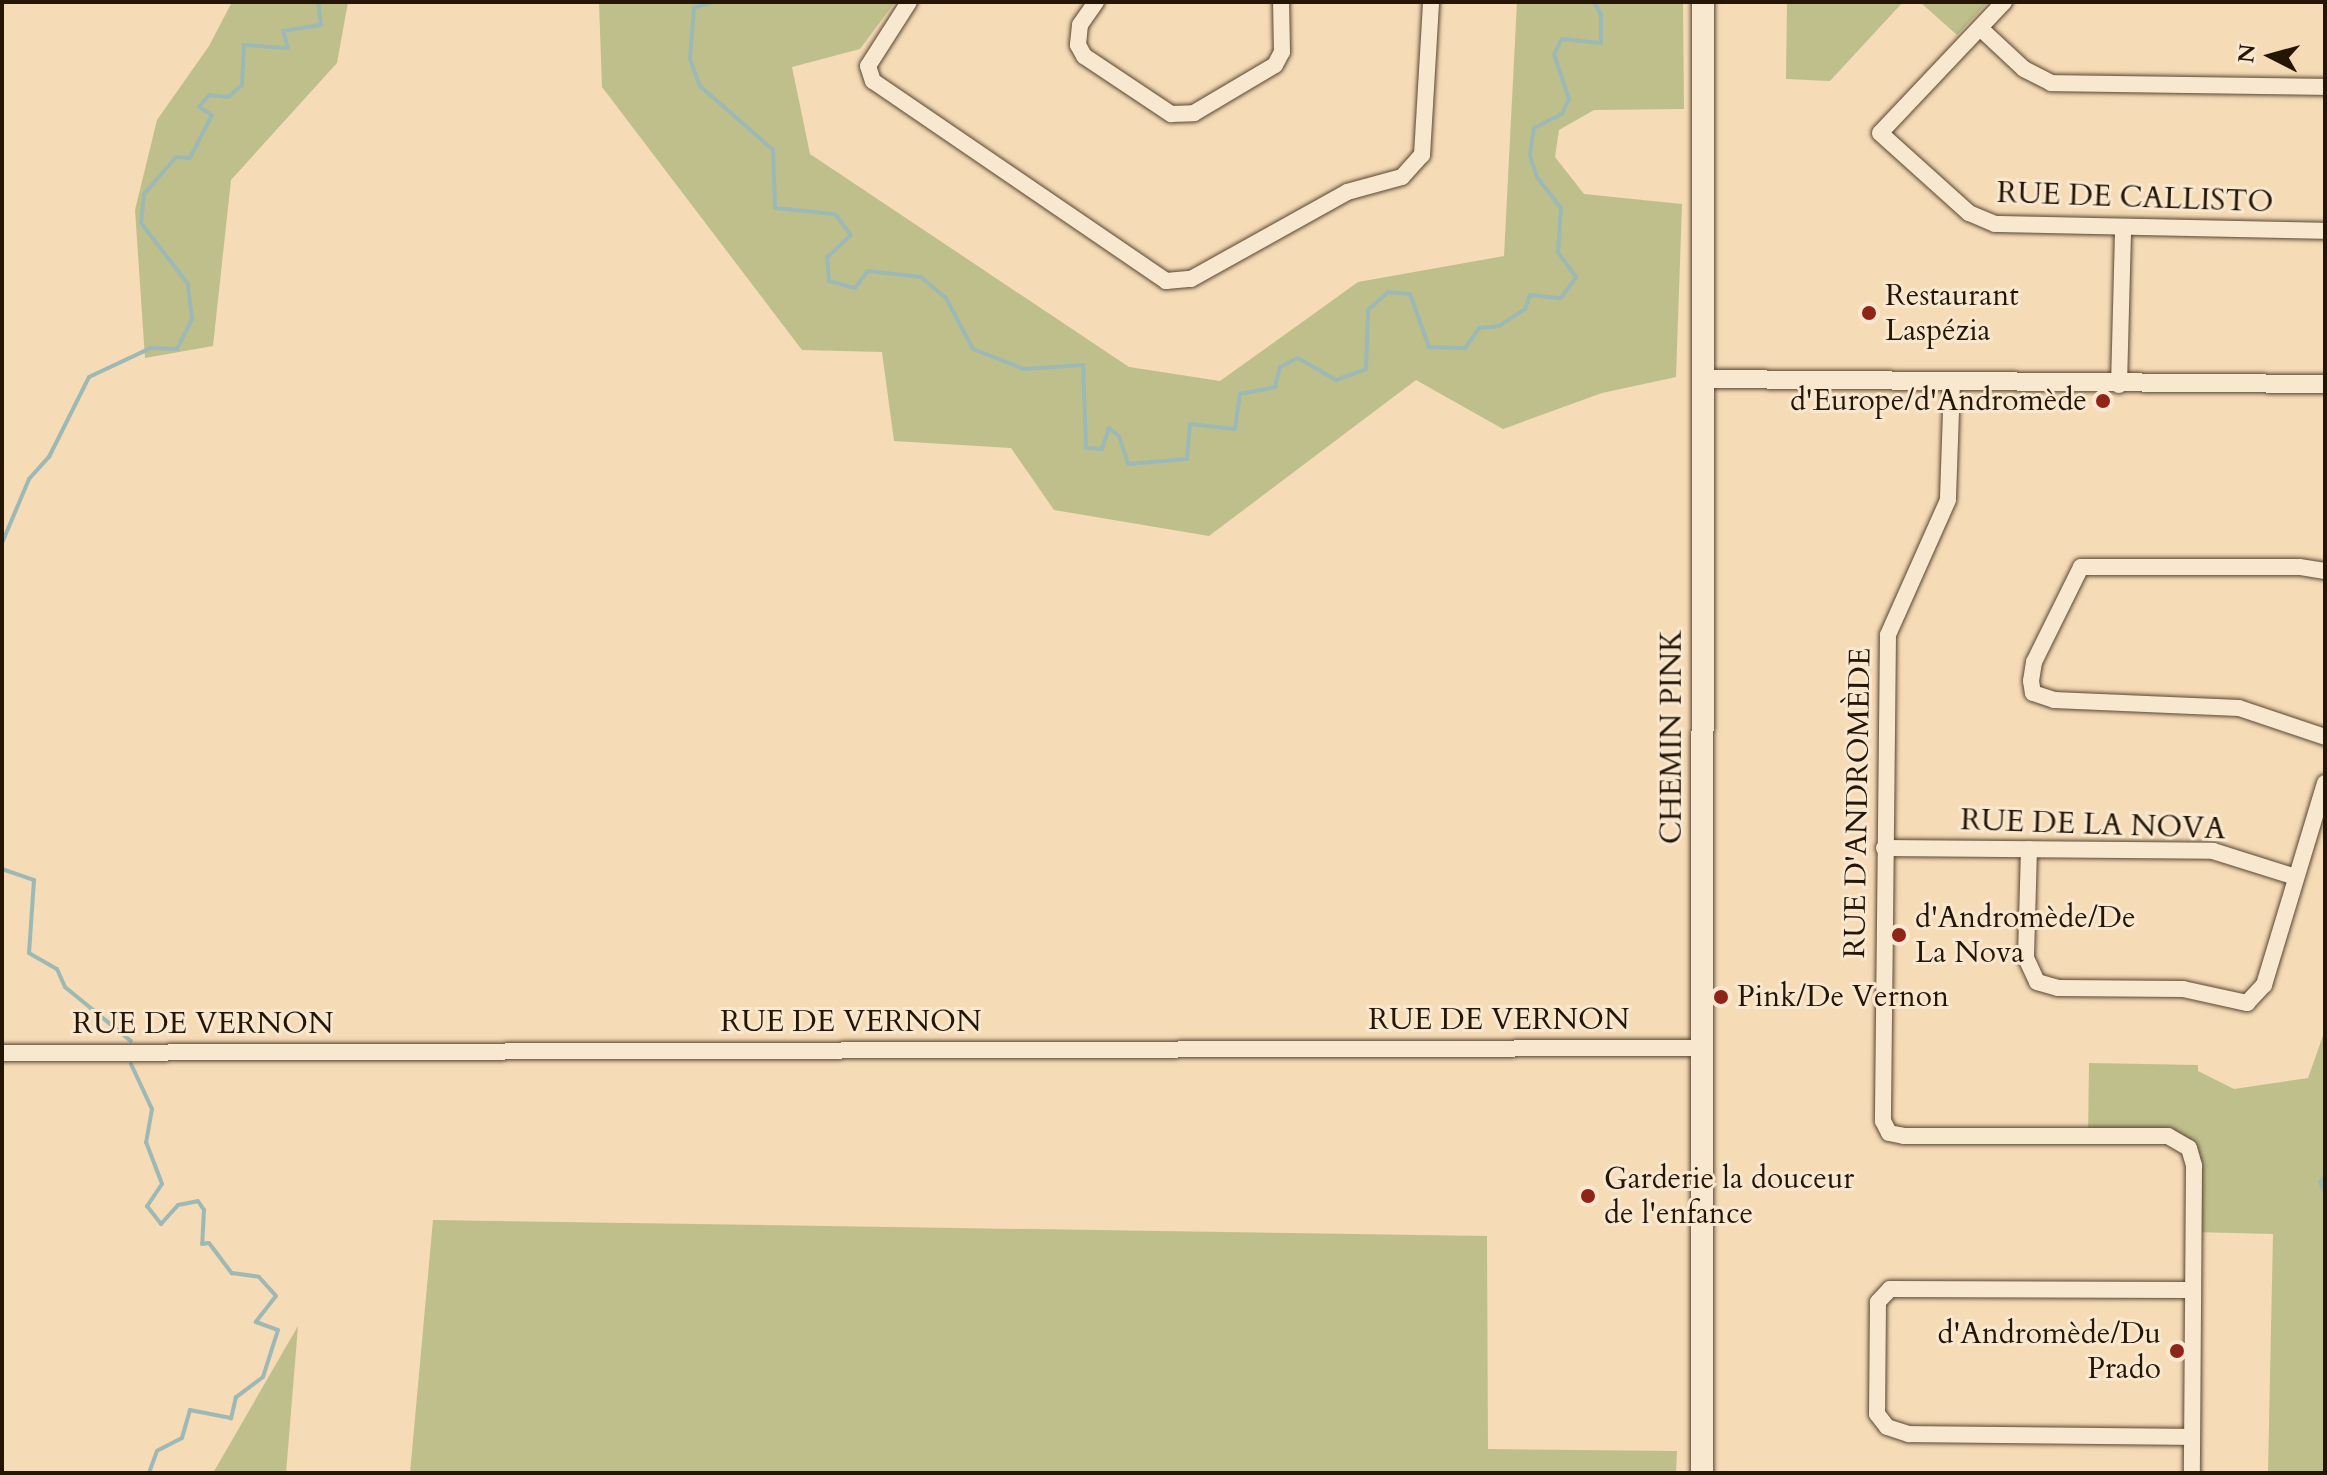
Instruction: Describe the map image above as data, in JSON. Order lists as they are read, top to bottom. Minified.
{"streets":{"main road":["CHEMIN PINK"],"street":["RUE DE CALLISTO","RUE D'ANDROMÈDE","RUE DE LA NOVA","RUE DE VERNON"]},"crossings":[["CHEMIN PINK","RUE DE VERNON"],["RUE D'ANDROMÈDE","RUE DE LA NOVA"]],"places":["Restaurant Laspézia","d'Europe/d'Andromède","d'Andromède/De La Nova","Pink/De Vernon","Garderie la douceur de l'enfance","d'Andromède/Du Prado"],"north":"left"}
